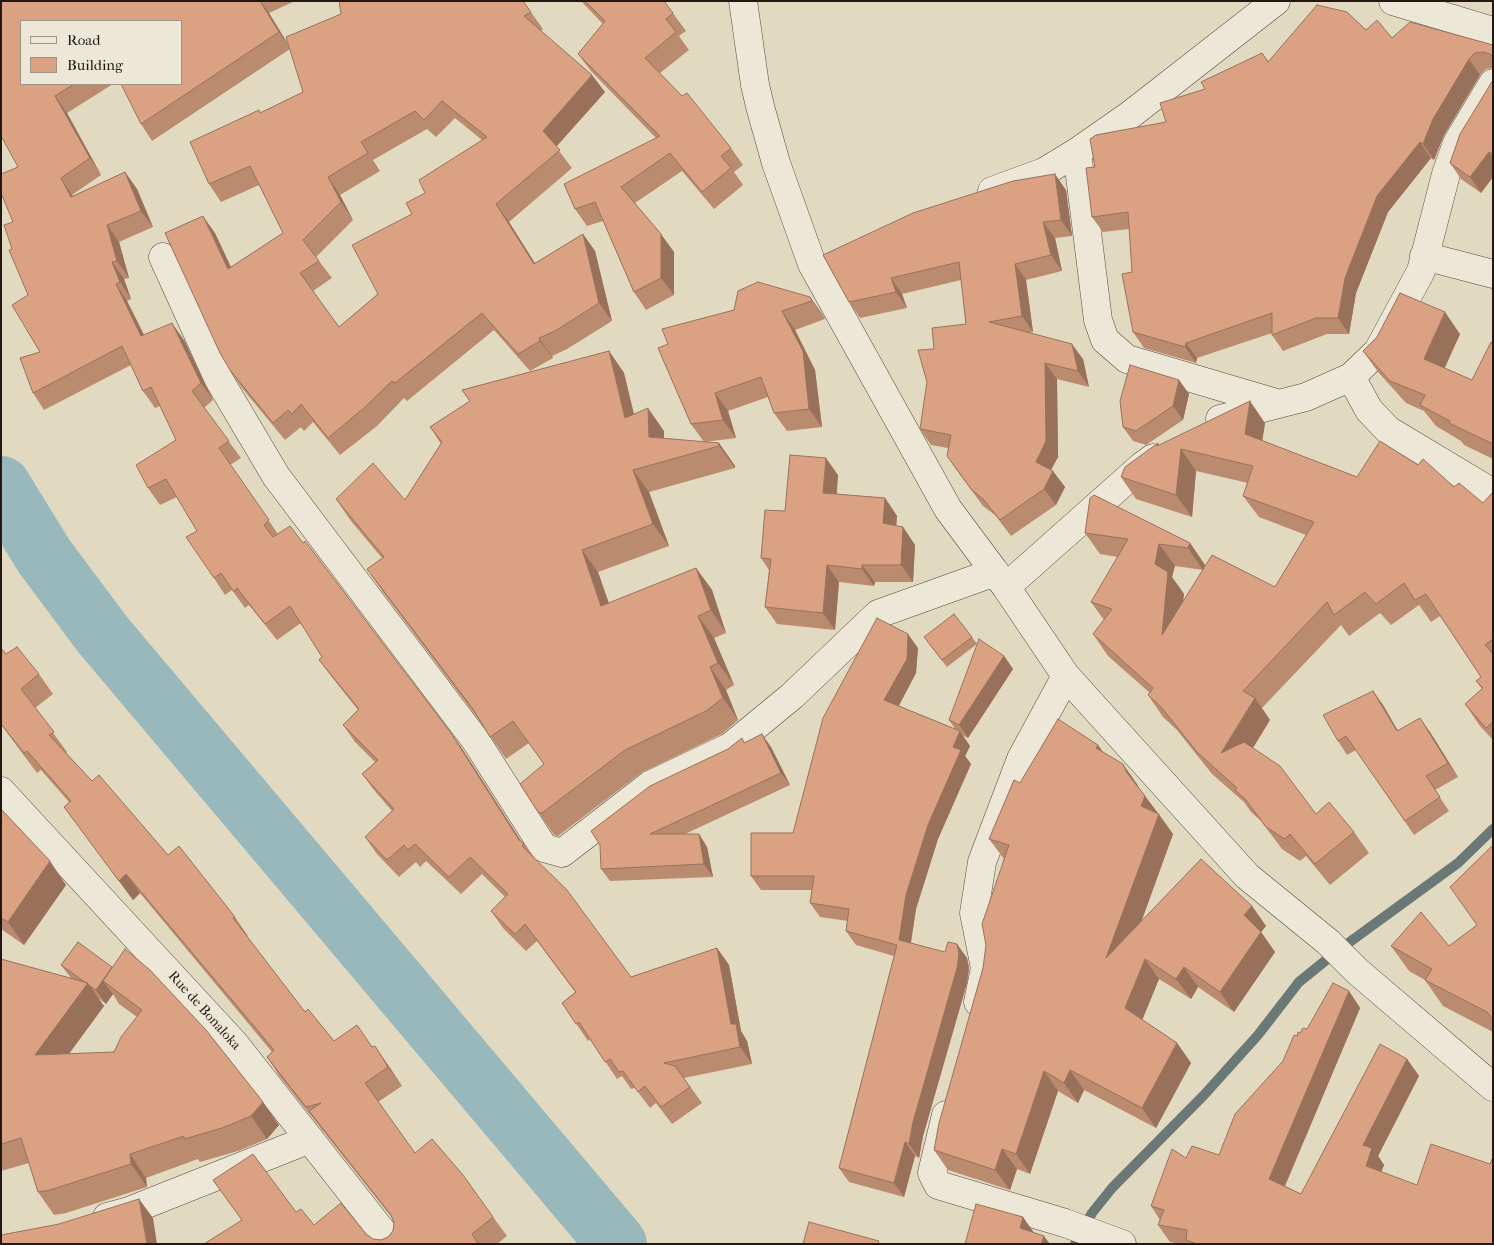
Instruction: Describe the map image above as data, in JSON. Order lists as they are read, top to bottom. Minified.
{"streets":{"street":["Rue de Bonaloka"]},"legend":["Road","Building"]}
